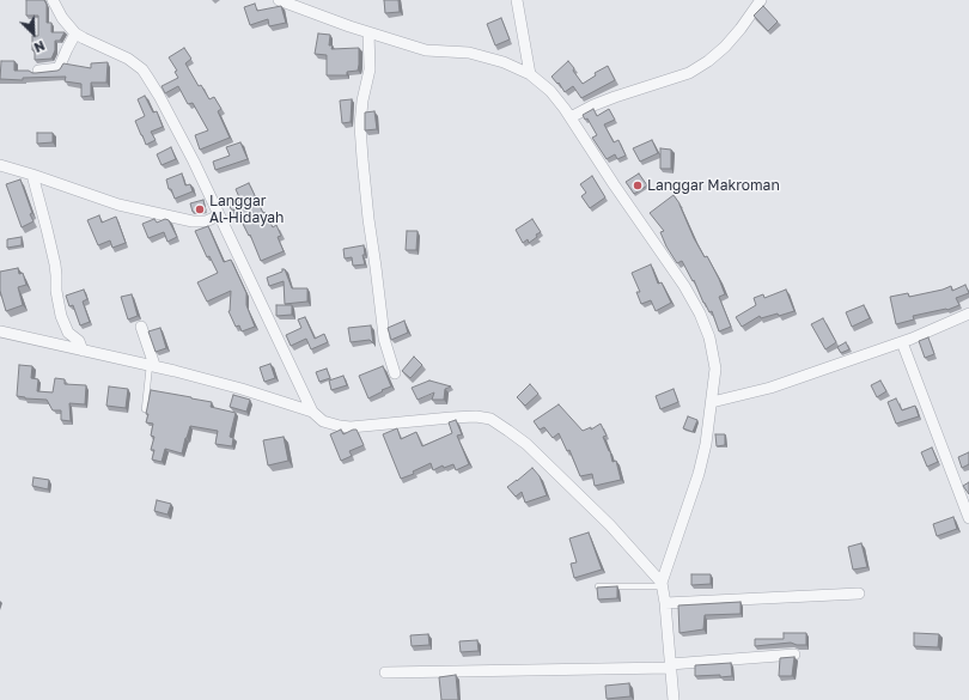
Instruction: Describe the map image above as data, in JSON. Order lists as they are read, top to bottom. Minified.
{"places":["Langgar Makroman","Langgar Al-Hidayah"],"north":"bottom right"}
